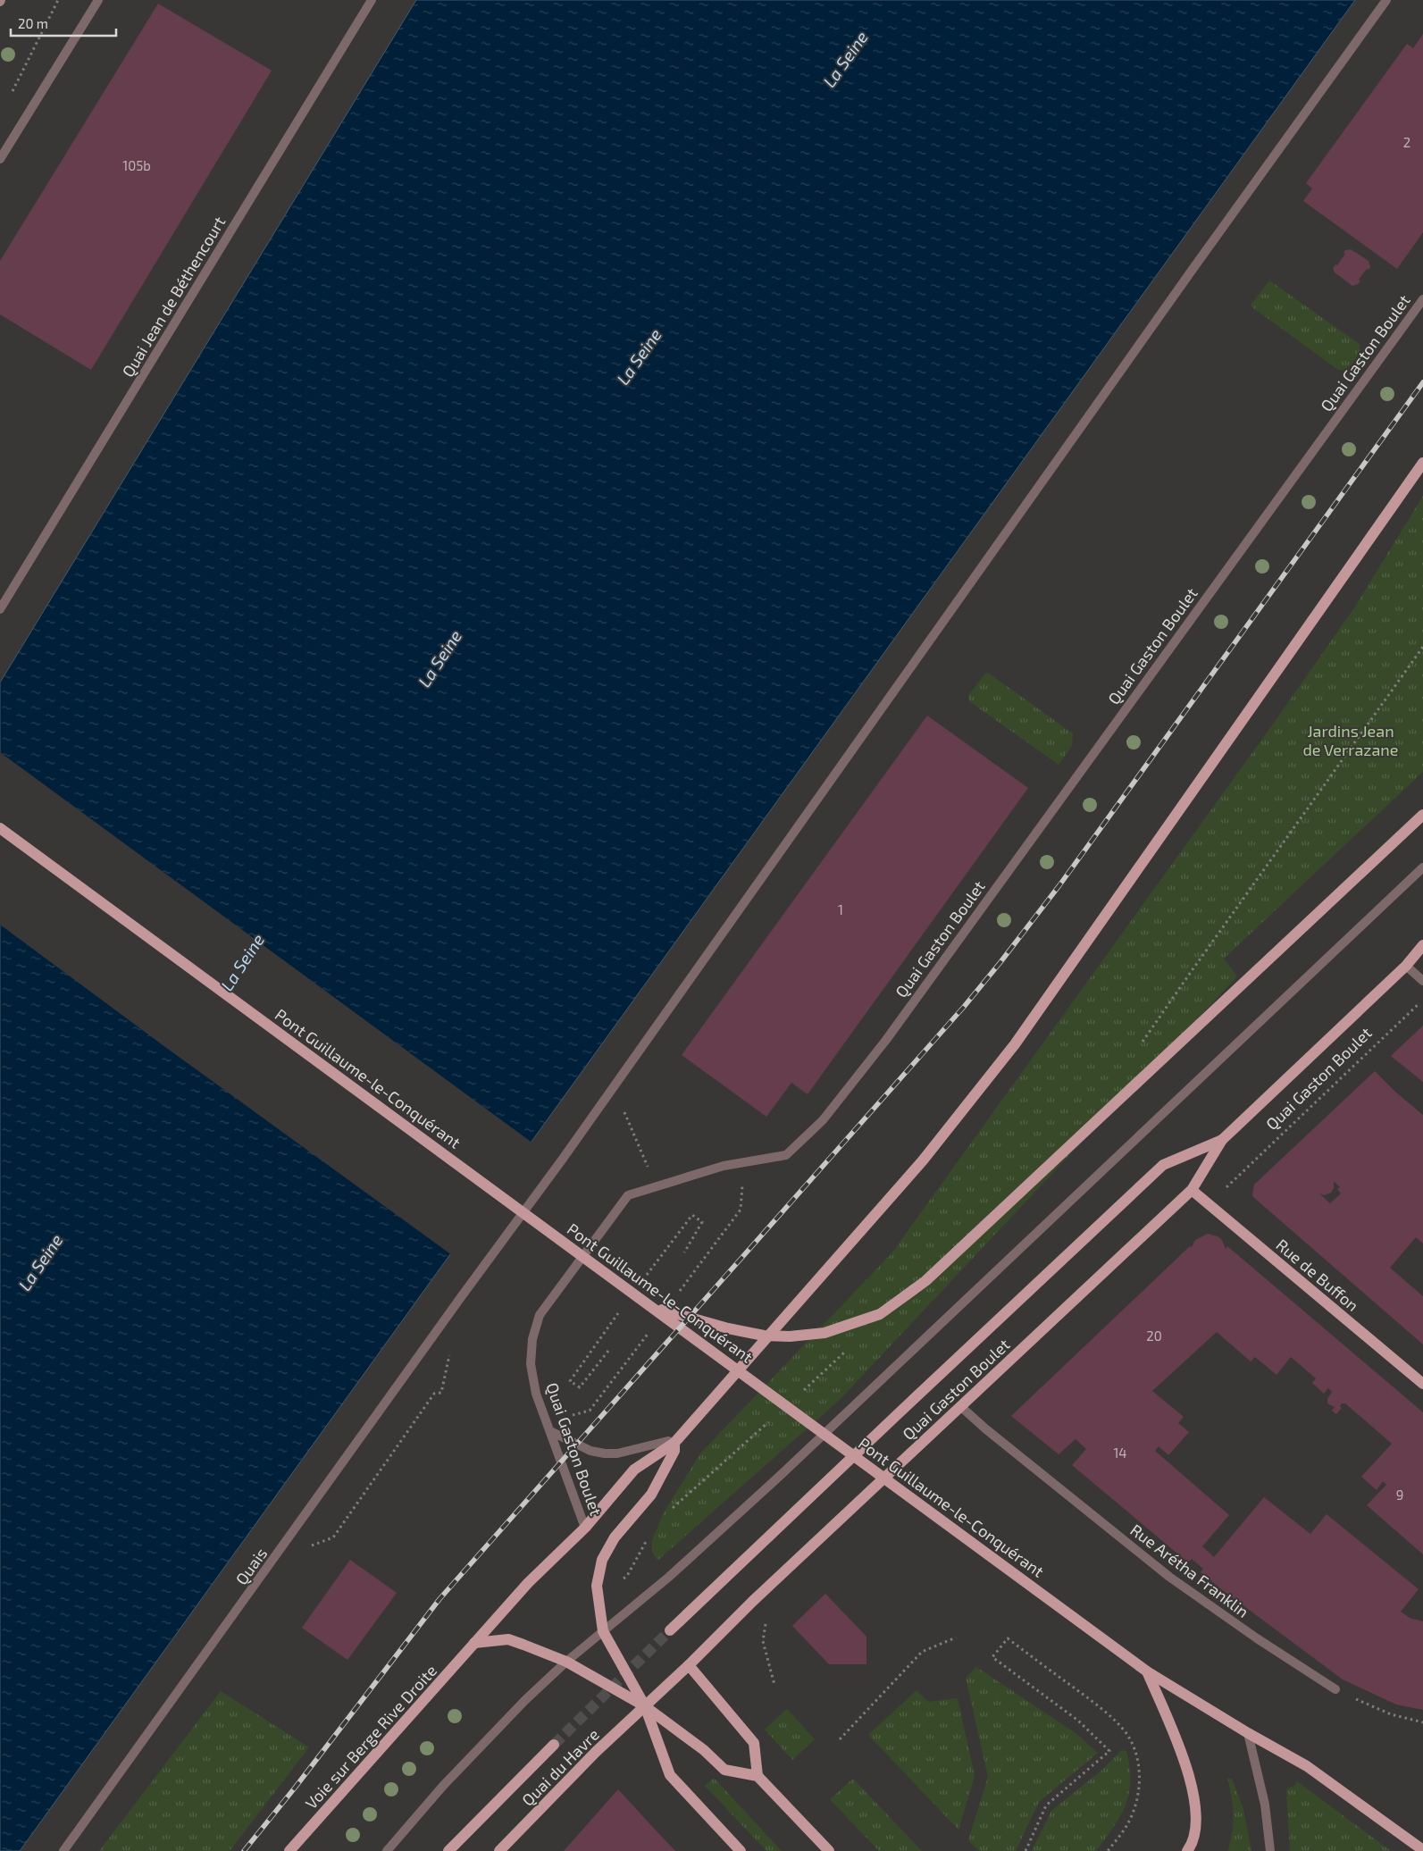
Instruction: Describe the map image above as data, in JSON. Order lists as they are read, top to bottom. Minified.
{"streets":{"main road":["Quai Gaston Boulet","Pont Guillaume-le-Conquérant","Rue de Buffon","Voie sur Berge Rive Droite","Quai du Havre"],"street":["Quai Jean de Béthencourt","Quais","Rue Arétha Franklin"]},"crossings":[["Quai Gaston Boulet","Rue de Buffon"],["Quai Gaston Boulet","Rue Arétha Franklin"],["Quai Gaston Boulet","Voie sur Berge Rive Droite"],["Quai Gaston Boulet","Quai du Havre"]],"water":["La Seine"],"parks":["Jardins Jean de Verrazane"],"house_numbers":["2","105b","1","20","14","9"],"scale_bar":"20 m"}
